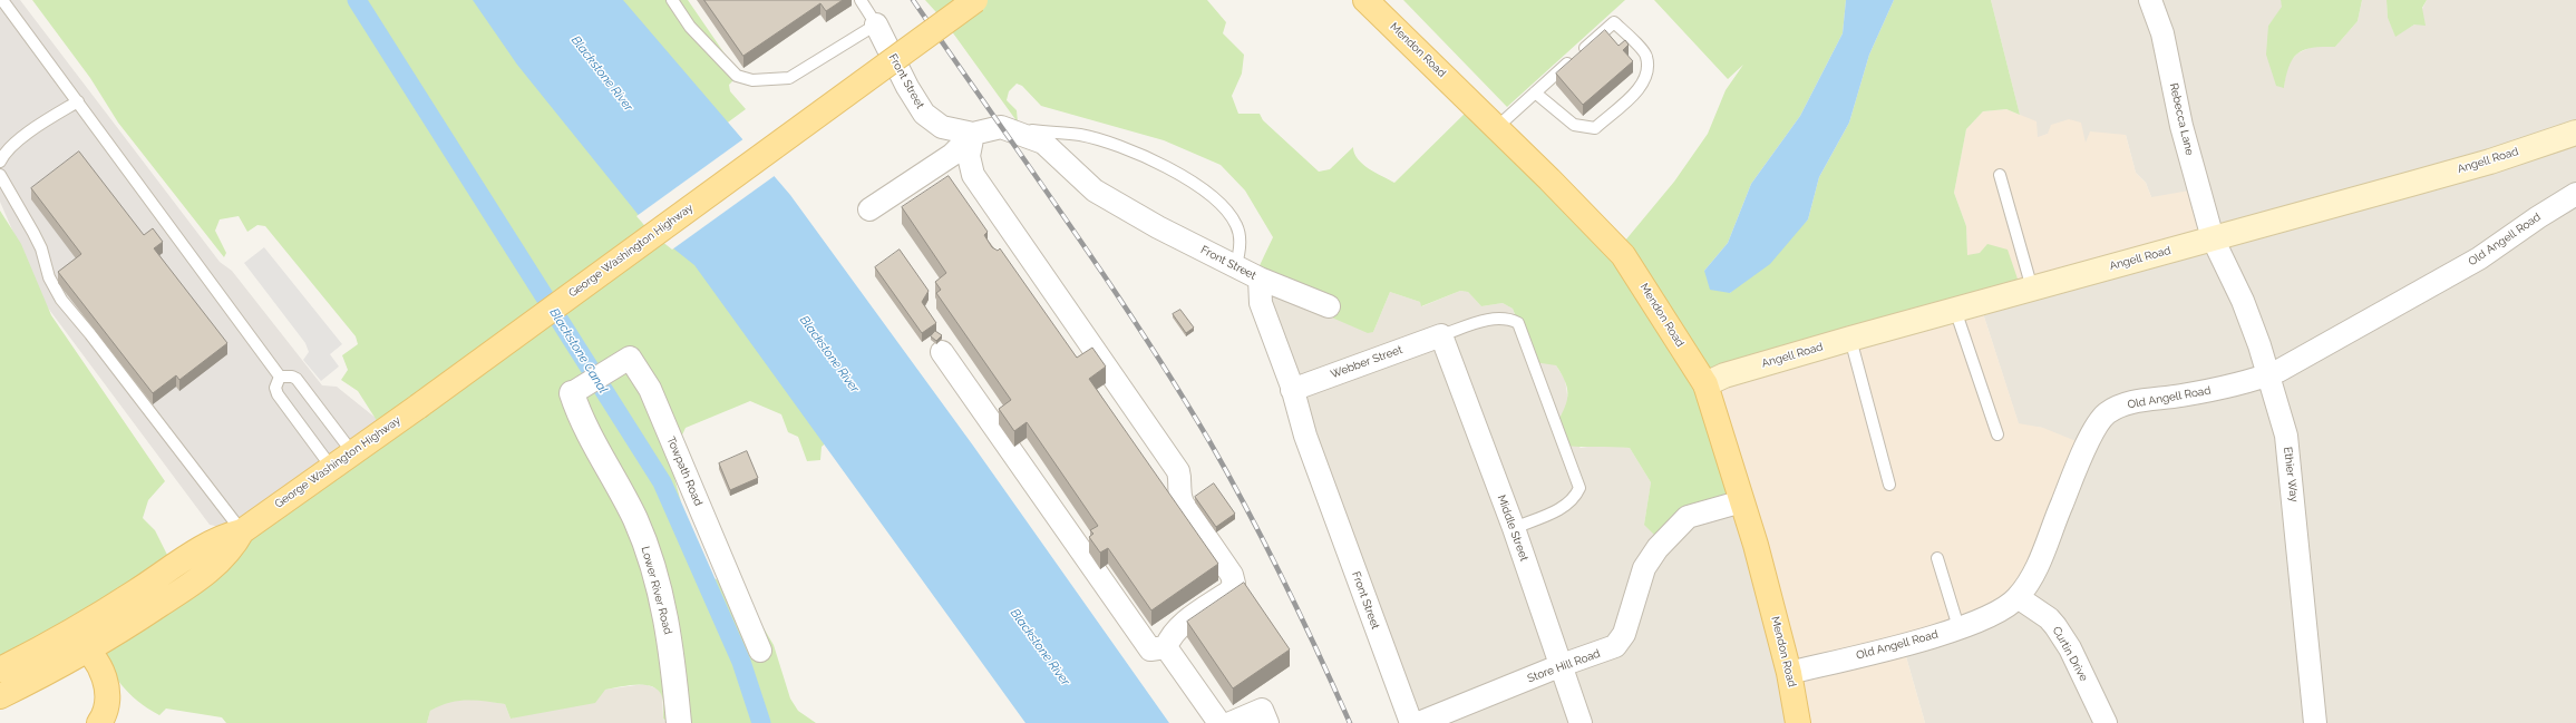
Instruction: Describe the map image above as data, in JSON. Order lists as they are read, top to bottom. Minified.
{"streets":{"main road":["Mendon Road","Angell Road","George Washington Highway"],"street":["Front Street","Rebecca Lane","Old Angell Road","Webber Street","Towpath Road","Ethier Way","Middle Street","Lower River Road","Curtin Drive","Store Hill Road"]},"crossings":[["Mendon Road","Angell Road"],["Mendon Road","Old Angell Road"],["Mendon Road","Store Hill Road"],["Front Street","Webber Street"],["Rebecca Lane","Angell Road"],["Rebecca Lane","Ethier Way"],["Angell Road","Ethier Way"],["Old Angell Road","Ethier Way"],["Old Angell Road","Curtin Drive"],["Webber Street","Middle Street"],["Towpath Road","Lower River Road"],["Middle Street","Store Hill Road"]],"water":["Blackstone River","Blackstone Canal"]}
